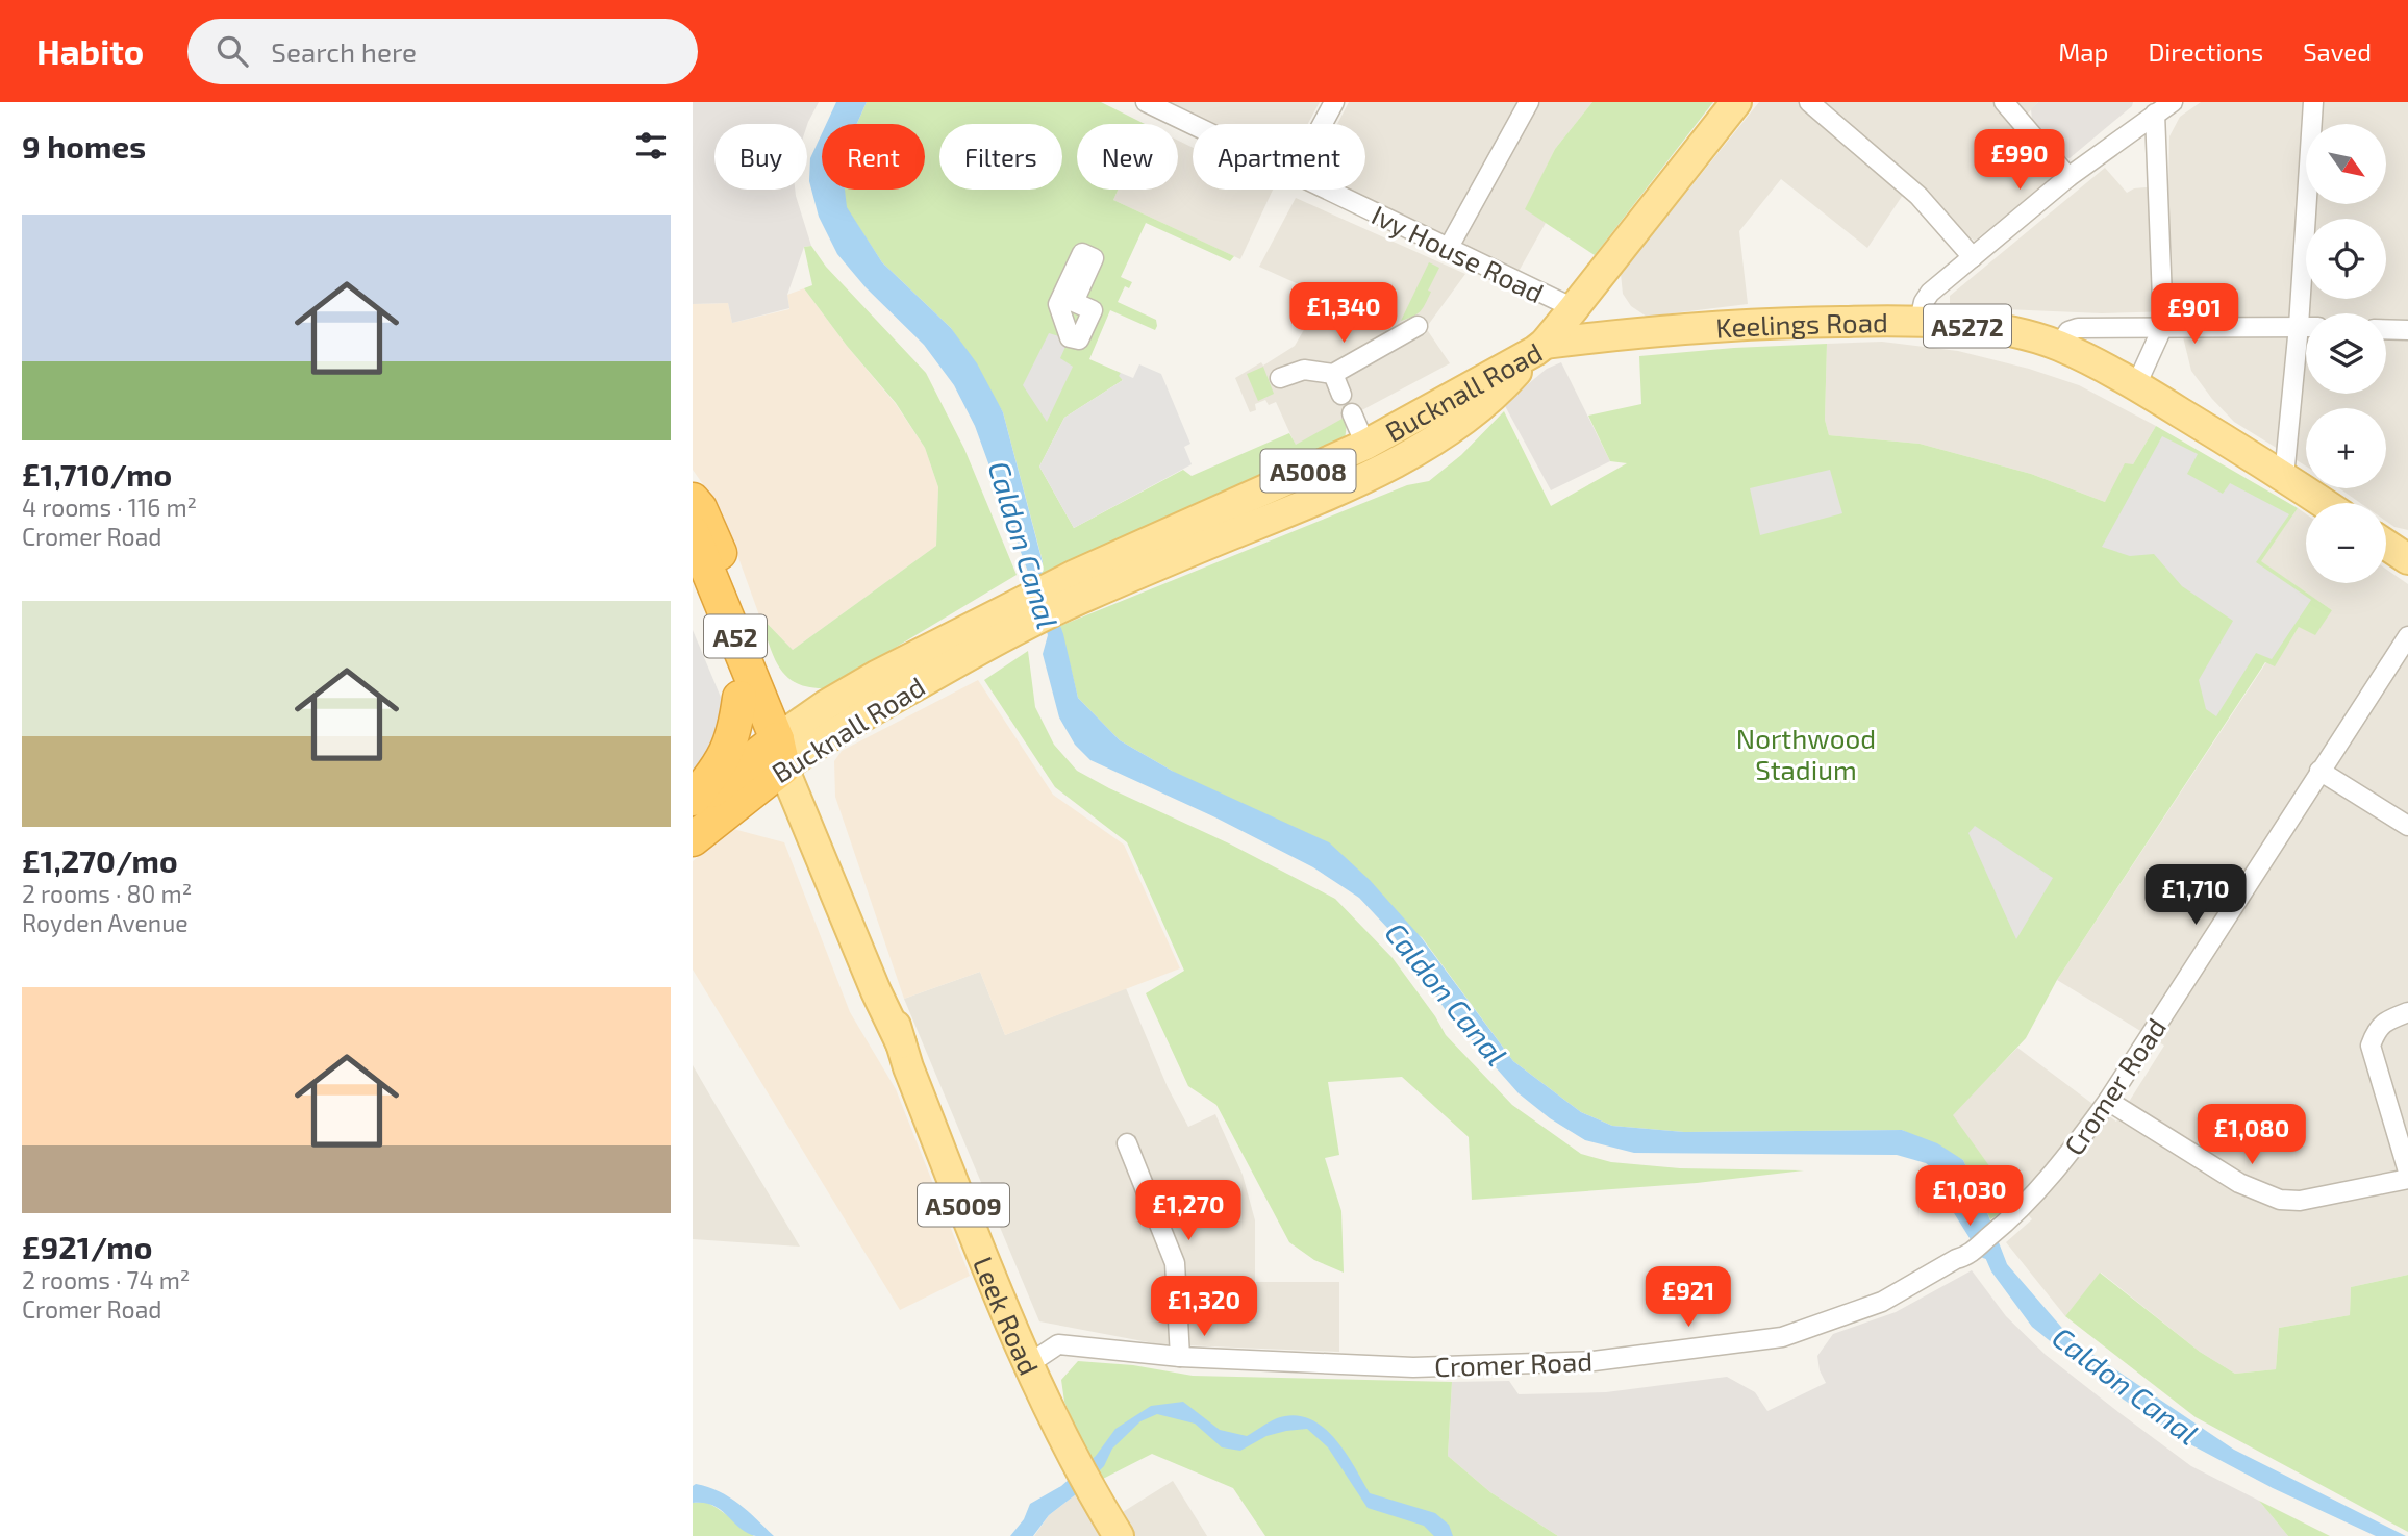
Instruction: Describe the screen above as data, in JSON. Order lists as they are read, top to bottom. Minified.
{"streets":{"highway":["Bucknall Road","A52"],"main road":["Keelings Road","A5272","A5008","A5009","Leek Road"],"street":["Ivy House Road","Cromer Road"]},"crossings":[["Ivy House Road","A5008"],["Keelings Road","Bucknall Road"],["Keelings Road","A5008"],["Bucknall Road","A5008"],["Bucknall Road","A52"],["Bucknall Road","Leek Road"],["A52","Leek Road"],["Cromer Road","Leek Road"]],"water":["Caldon Canal"],"parks":["Northwood Stadium"],"north":"bottom right","page":{"header":"Habito","search":"Search here","nav":["Map","Directions","Saved"],"heading":"9 homes","map_buttons":["+","−"],"chip":["Buy","Rent","Filters","New","Apartment"],"price":["£990","£1,340","£901","£1,710","£1,080","£1,030","£1,270","£921","£1,320"],"list":[{"name":"£1,710/mo","note":"4 rooms · 116 m² · Cromer Road"},{"name":"£1,270/mo","note":"2 rooms · 80 m² · Royden Avenue"},{"name":"£921/mo","note":"2 rooms · 74 m² · Cromer Road"}]}}
